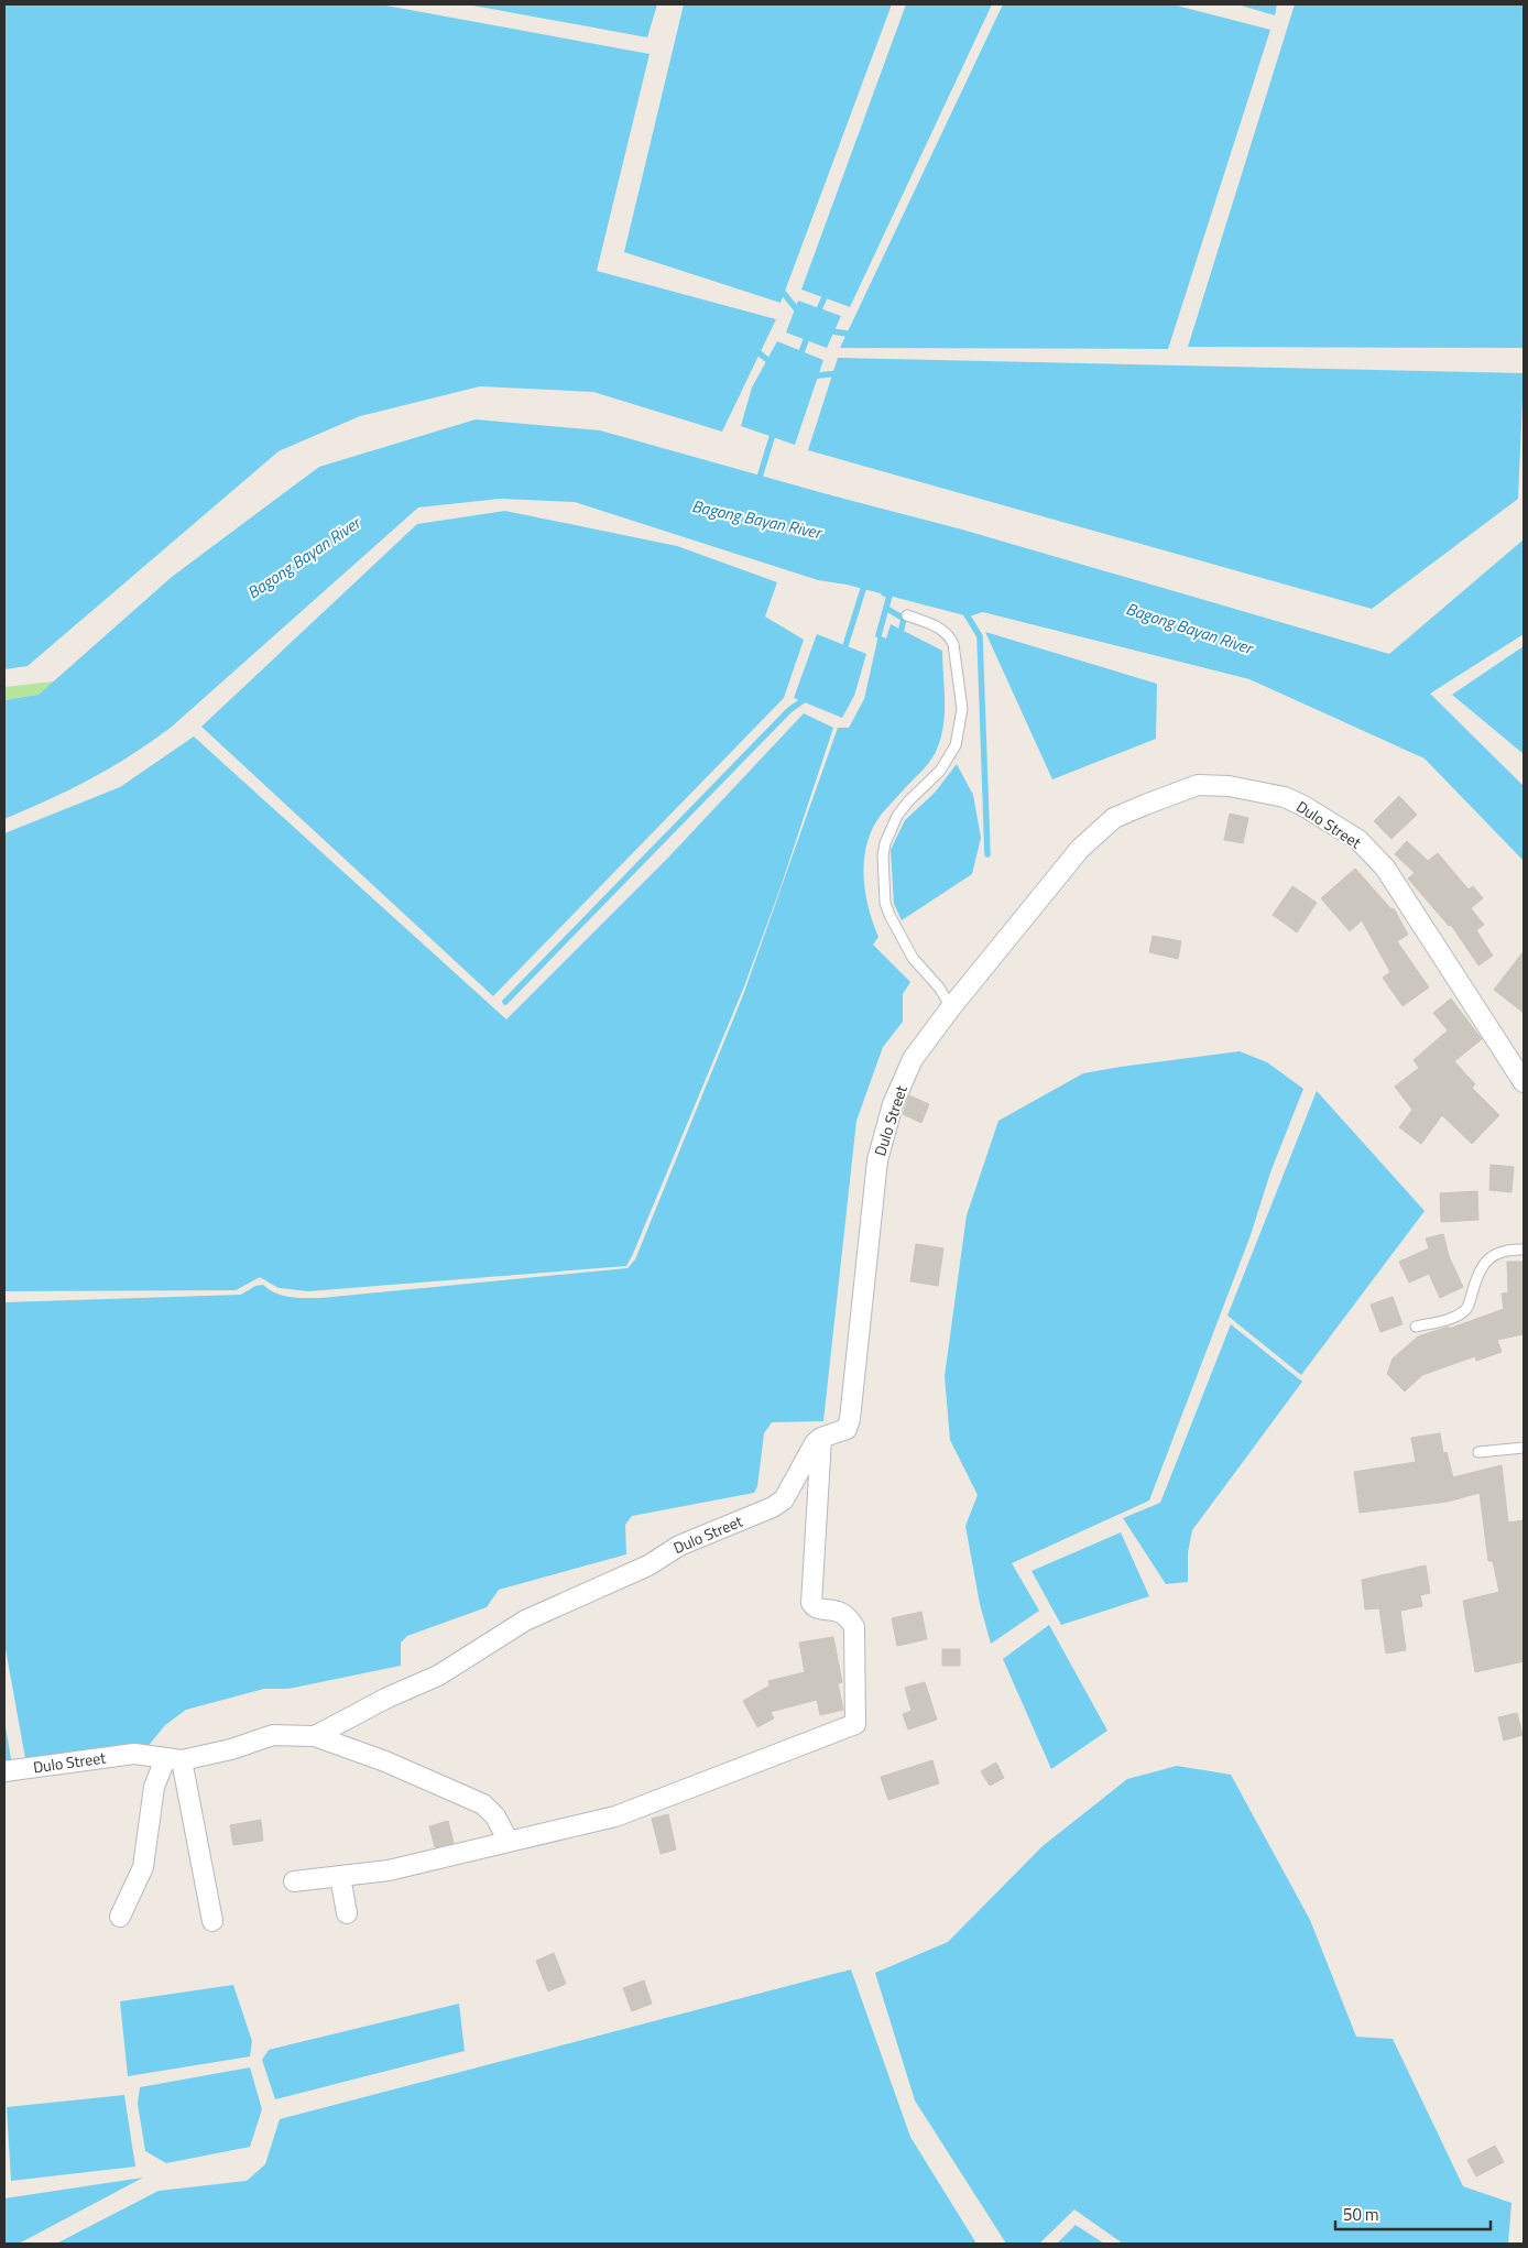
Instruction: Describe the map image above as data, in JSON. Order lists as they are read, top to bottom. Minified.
{"streets":{"street":["Dulo Street"]},"water":["Bagong Bayan River"],"scale_bar":"50 m"}
